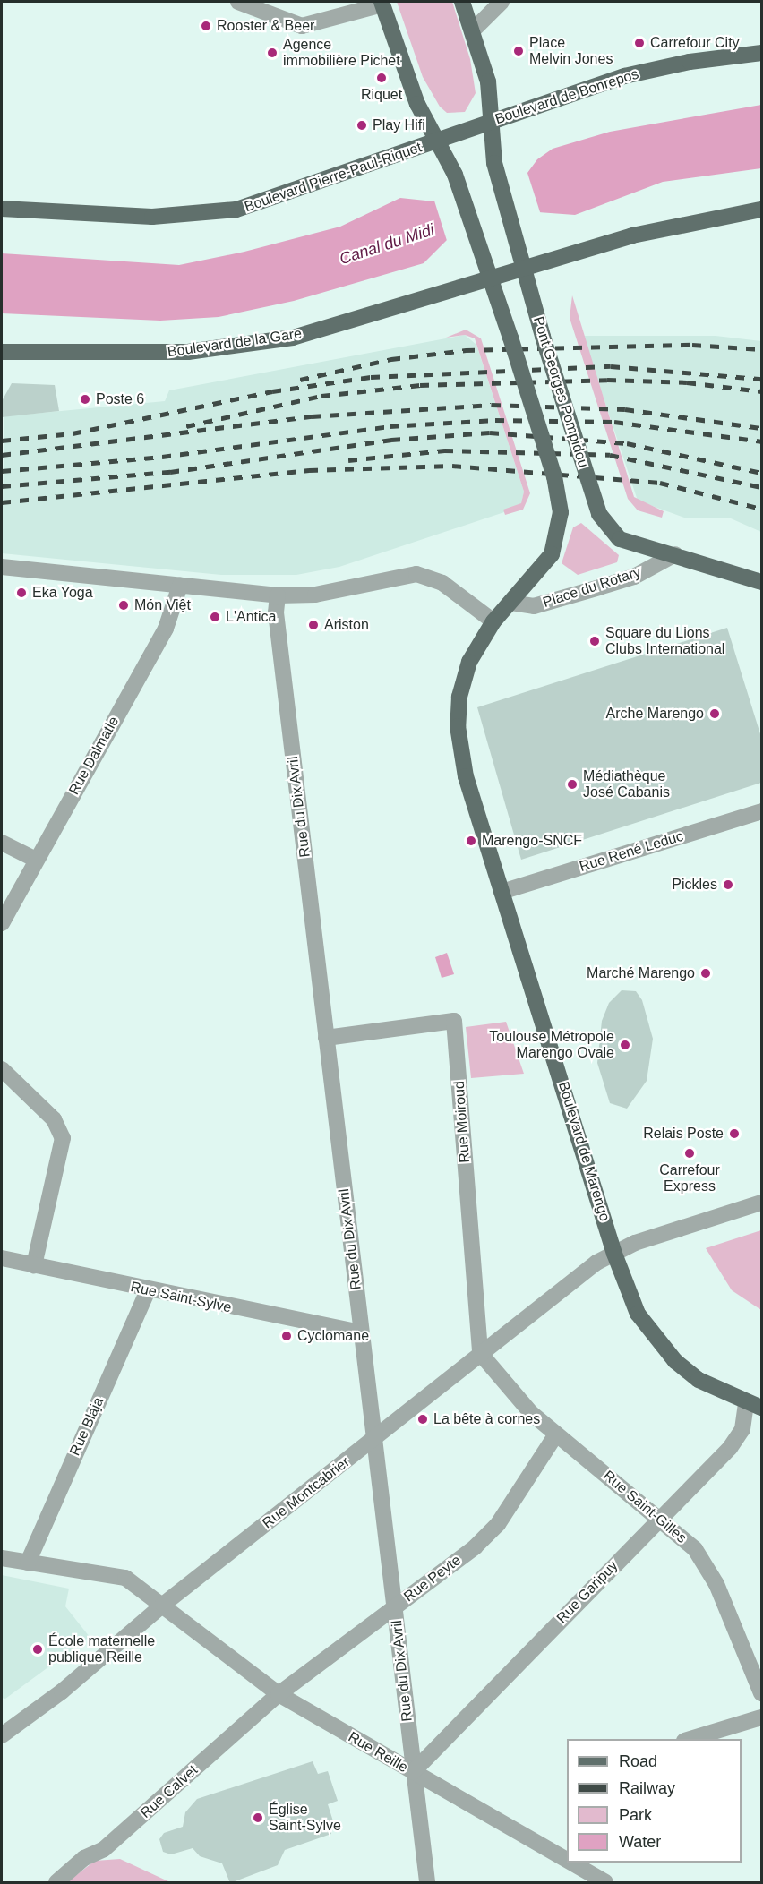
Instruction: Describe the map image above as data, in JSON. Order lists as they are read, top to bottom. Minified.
{"streets":{"main road":["Boulevard de Bonrepos","Boulevard Pierre-Paul-Riquet","Boulevard de la Gare","Pont Georges Pompidou","Place du Rotary","Boulevard de Marengo"],"street":["Rue Dalmatie","Rue du Dix Avril","Rue René Leduc","Rue Moiroud","Rue Saint-Sylve","Rue Blaja","Rue Montcabrier","Rue Saint-Gilles","Rue Peyte","Rue Garipuy","Rue Reille","Rue Calvet"]},"crossings":[["Boulevard de Bonrepos","Boulevard Pierre-Paul-Riquet"],["Boulevard de Bonrepos","Pont Georges Pompidou"],["Boulevard Pierre-Paul-Riquet","Pont Georges Pompidou"],["Boulevard de la Gare","Pont Georges Pompidou"],["Pont Georges Pompidou","Place du Rotary"],["Pont Georges Pompidou","Boulevard de Marengo"],["Place du Rotary","Boulevard de Marengo"],["Rue du Dix Avril","Rue Moiroud"],["Rue du Dix Avril","Rue Saint-Sylve"],["Rue du Dix Avril","Rue Montcabrier"],["Rue du Dix Avril","Rue Peyte"],["Rue du Dix Avril","Rue Garipuy"],["Rue du Dix Avril","Rue Reille"],["Rue René Leduc","Boulevard de Marengo"],["Rue Moiroud","Rue Montcabrier"],["Rue Moiroud","Rue Saint-Gilles"],["Boulevard de Marengo","Rue Montcabrier"],["Boulevard de Marengo","Rue Garipuy"],["Rue Saint-Sylve","Rue Blaja"],["Rue Blaja","Rue Reille"],["Rue Montcabrier","Rue Saint-Gilles"],["Rue Montcabrier","Rue Reille"],["Rue Saint-Gilles","Rue Peyte"],["Rue Saint-Gilles","Rue Garipuy"],["Rue Peyte","Rue Reille"],["Rue Peyte","Rue Calvet"],["Rue Garipuy","Rue Reille"],["Rue Reille","Rue Calvet"]],"water":["Canal du Midi"],"places":["Rooster & Beer","Carrefour City","Place Melvin Jones","Agence immobilière Pichet","Riquet","Play Hifi","Poste 6","Eka Yoga","Món Việt","L'Antica","Ariston","Square du Lions Clubs International","Arche Marengo","Médiathèque José Cabanis","Marengo-SNCF","Pickles","Marché Marengo","Toulouse Métropole Marengo Ovale","Relais Poste","Carrefour Express","Cyclomane","La bête à cornes","École maternelle publique Reille","Église Saint-Sylve"],"legend":["Road","Railway","Park","Water"]}
